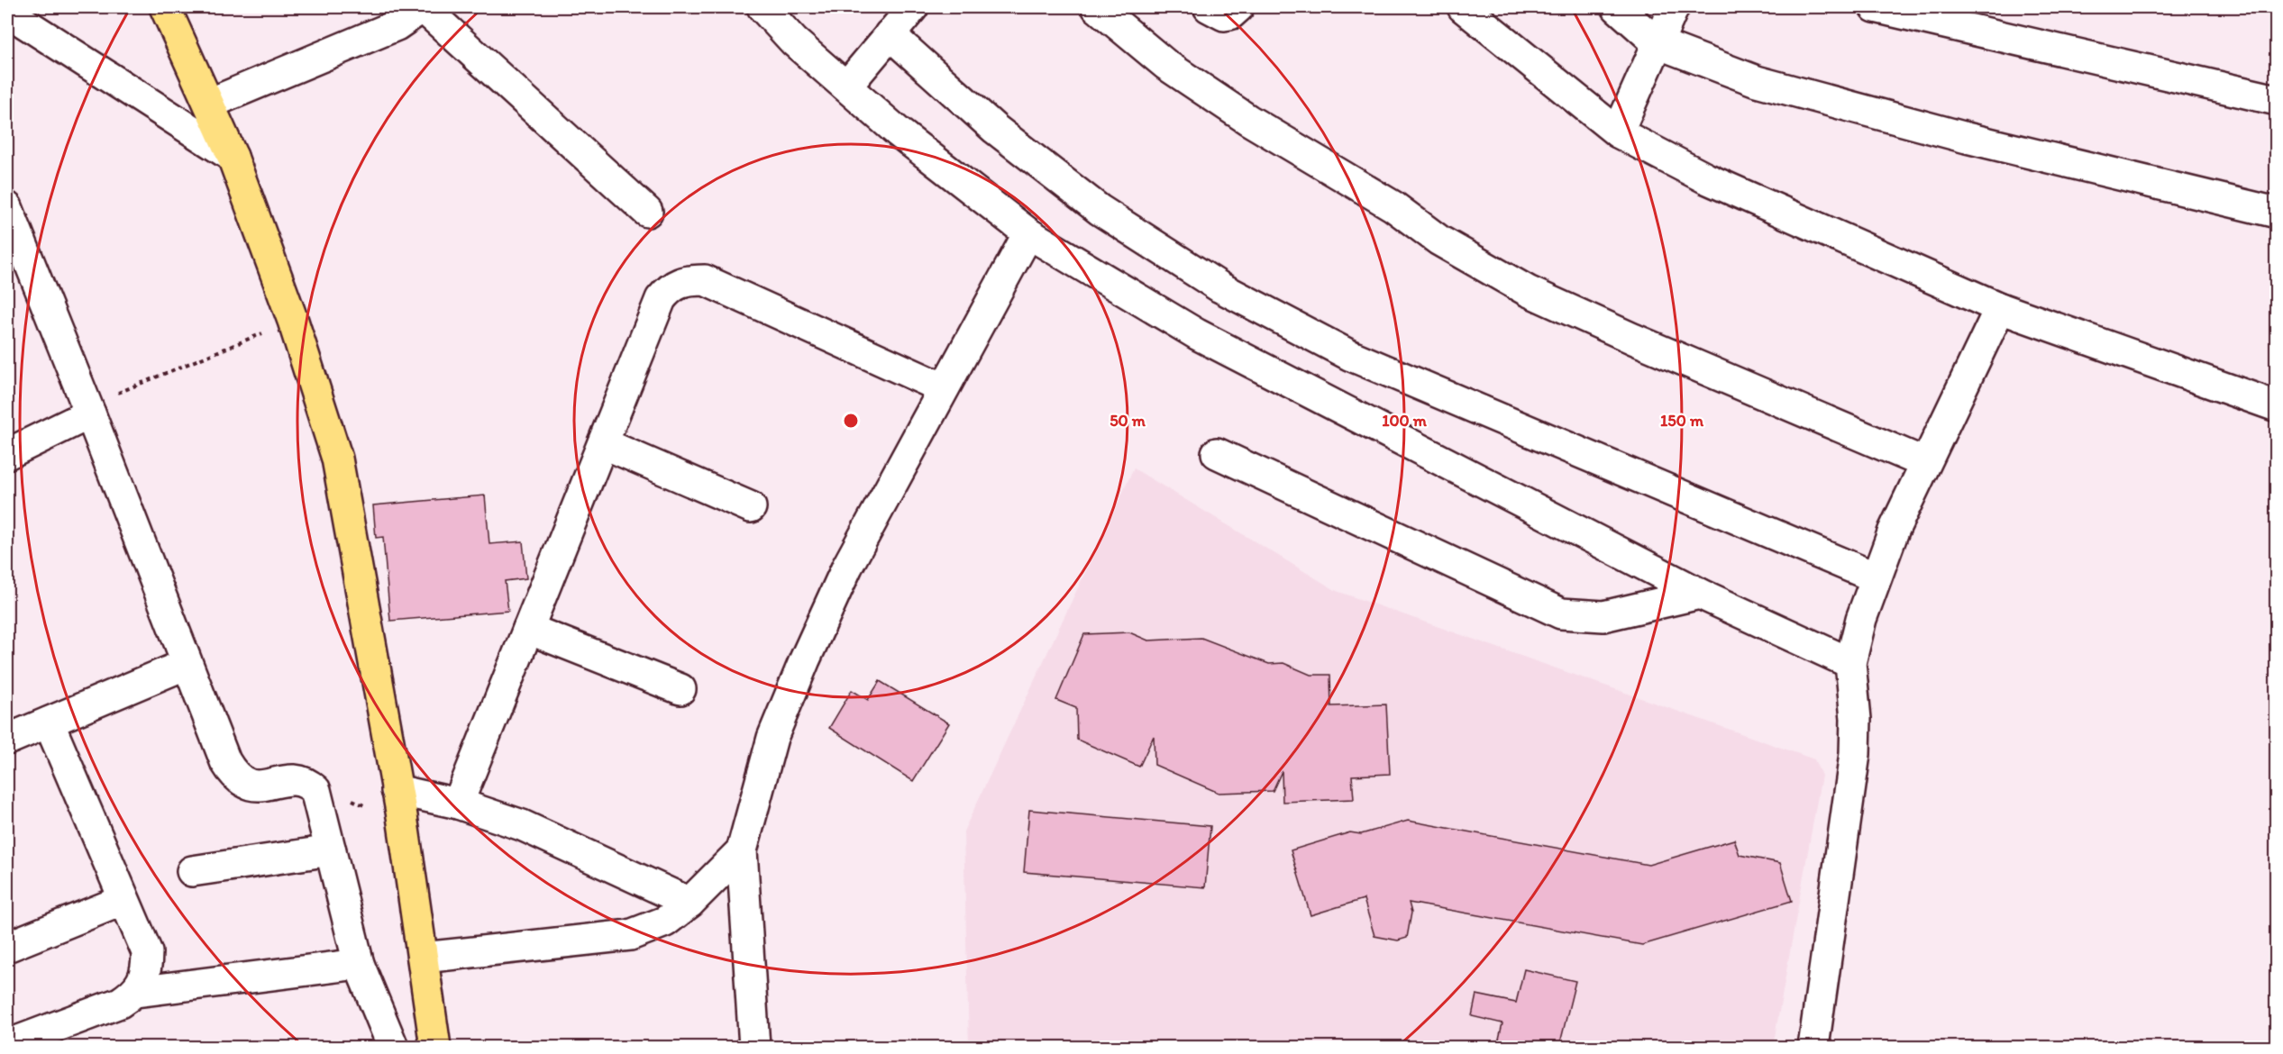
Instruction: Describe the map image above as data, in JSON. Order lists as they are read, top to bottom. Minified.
{"rings":["50 m","100 m","150 m"]}
